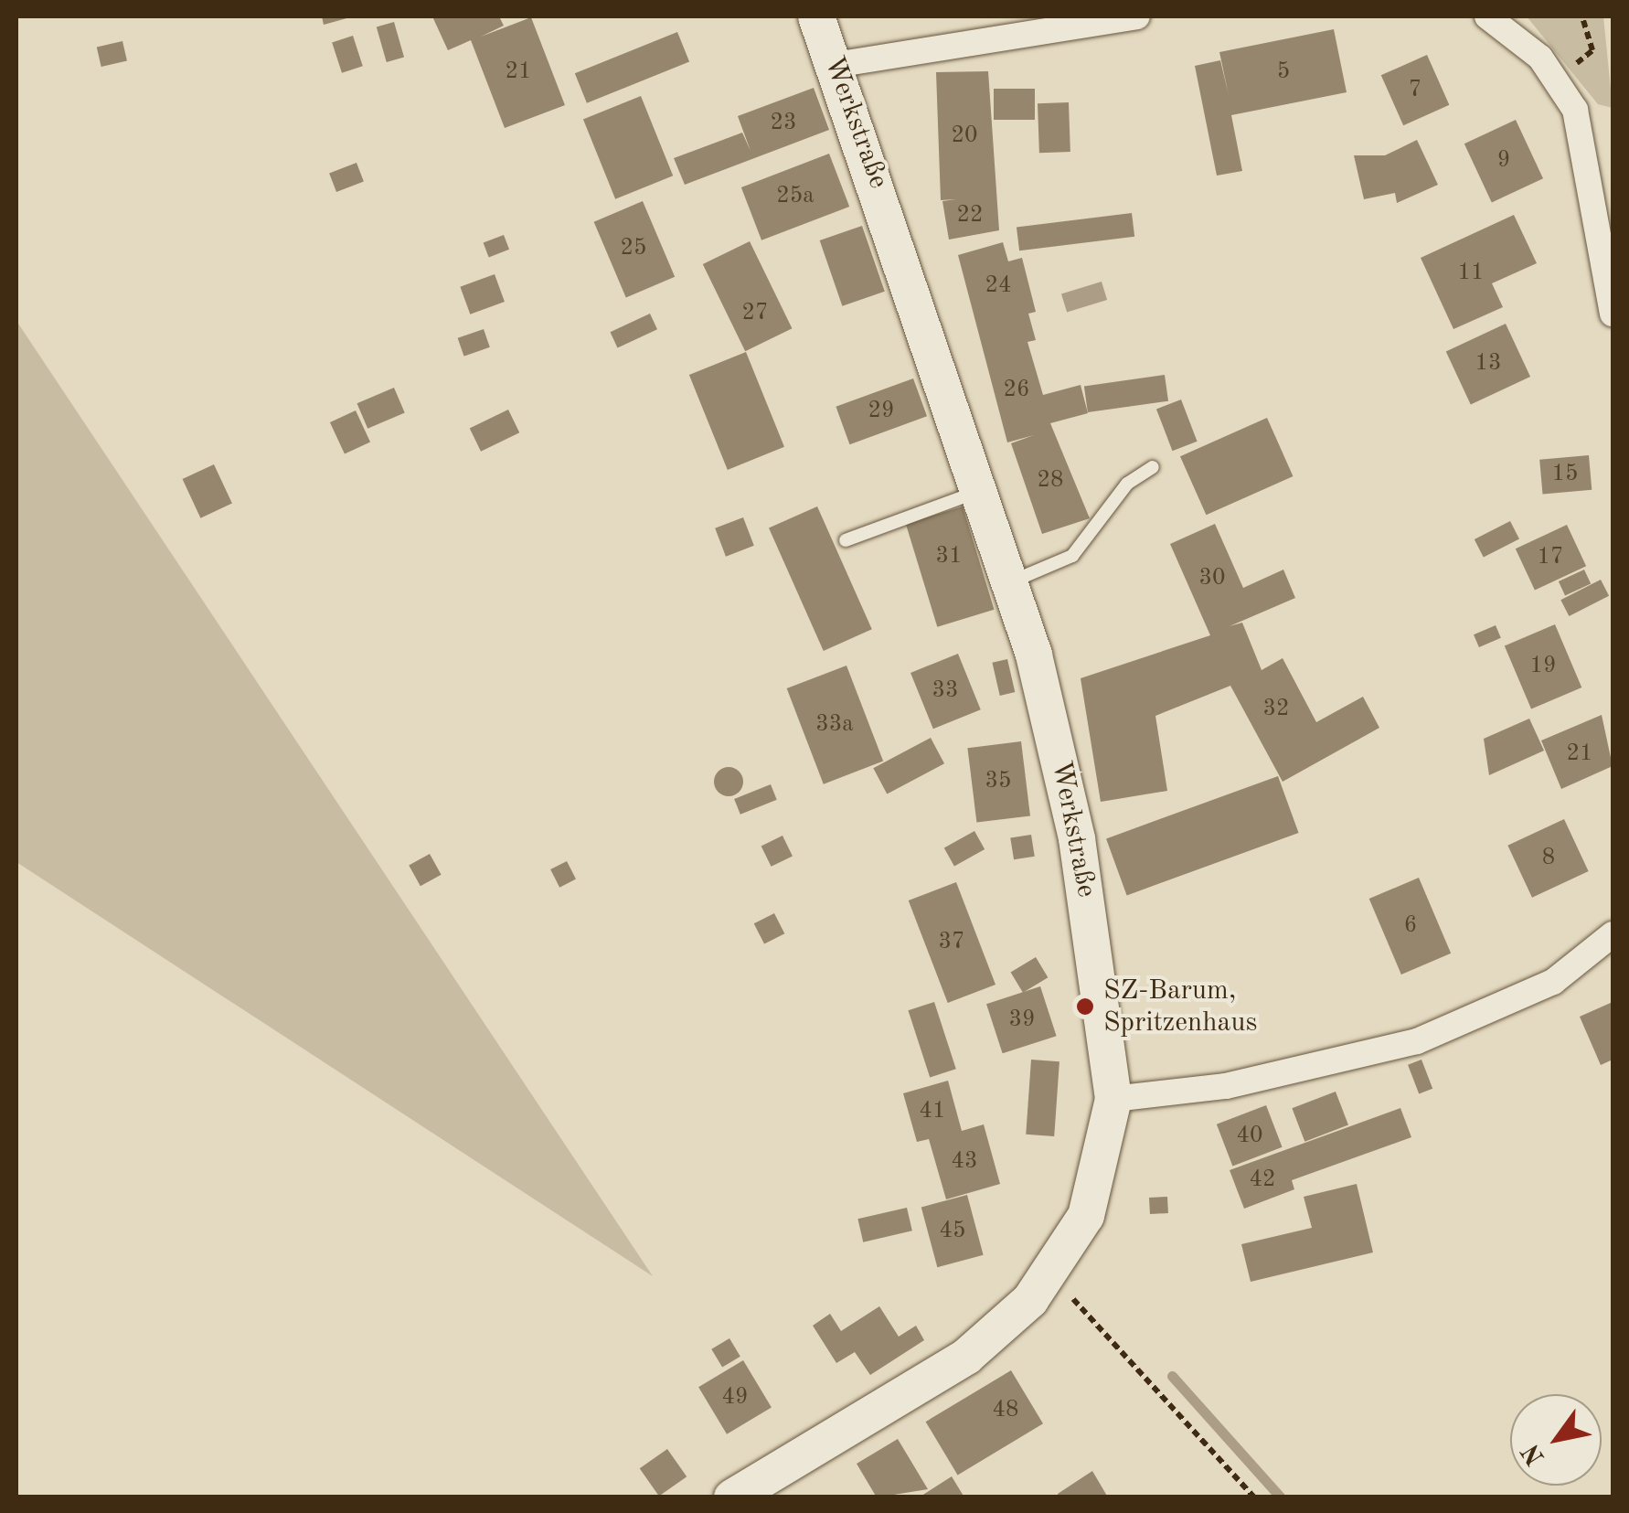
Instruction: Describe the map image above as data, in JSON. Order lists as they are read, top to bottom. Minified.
{"streets":{"main road":["Werkstraße"]},"places":["SZ-Barum, Spritzenhaus"],"house_numbers":["21","5","7","23","20","9","25a","22","25","11","24","27","13","26","29","15","28","31","17","30","19","33","32","33a","21","35","8","6","37","39","41","40","43","42","45","49","48"],"north":"bottom left"}
